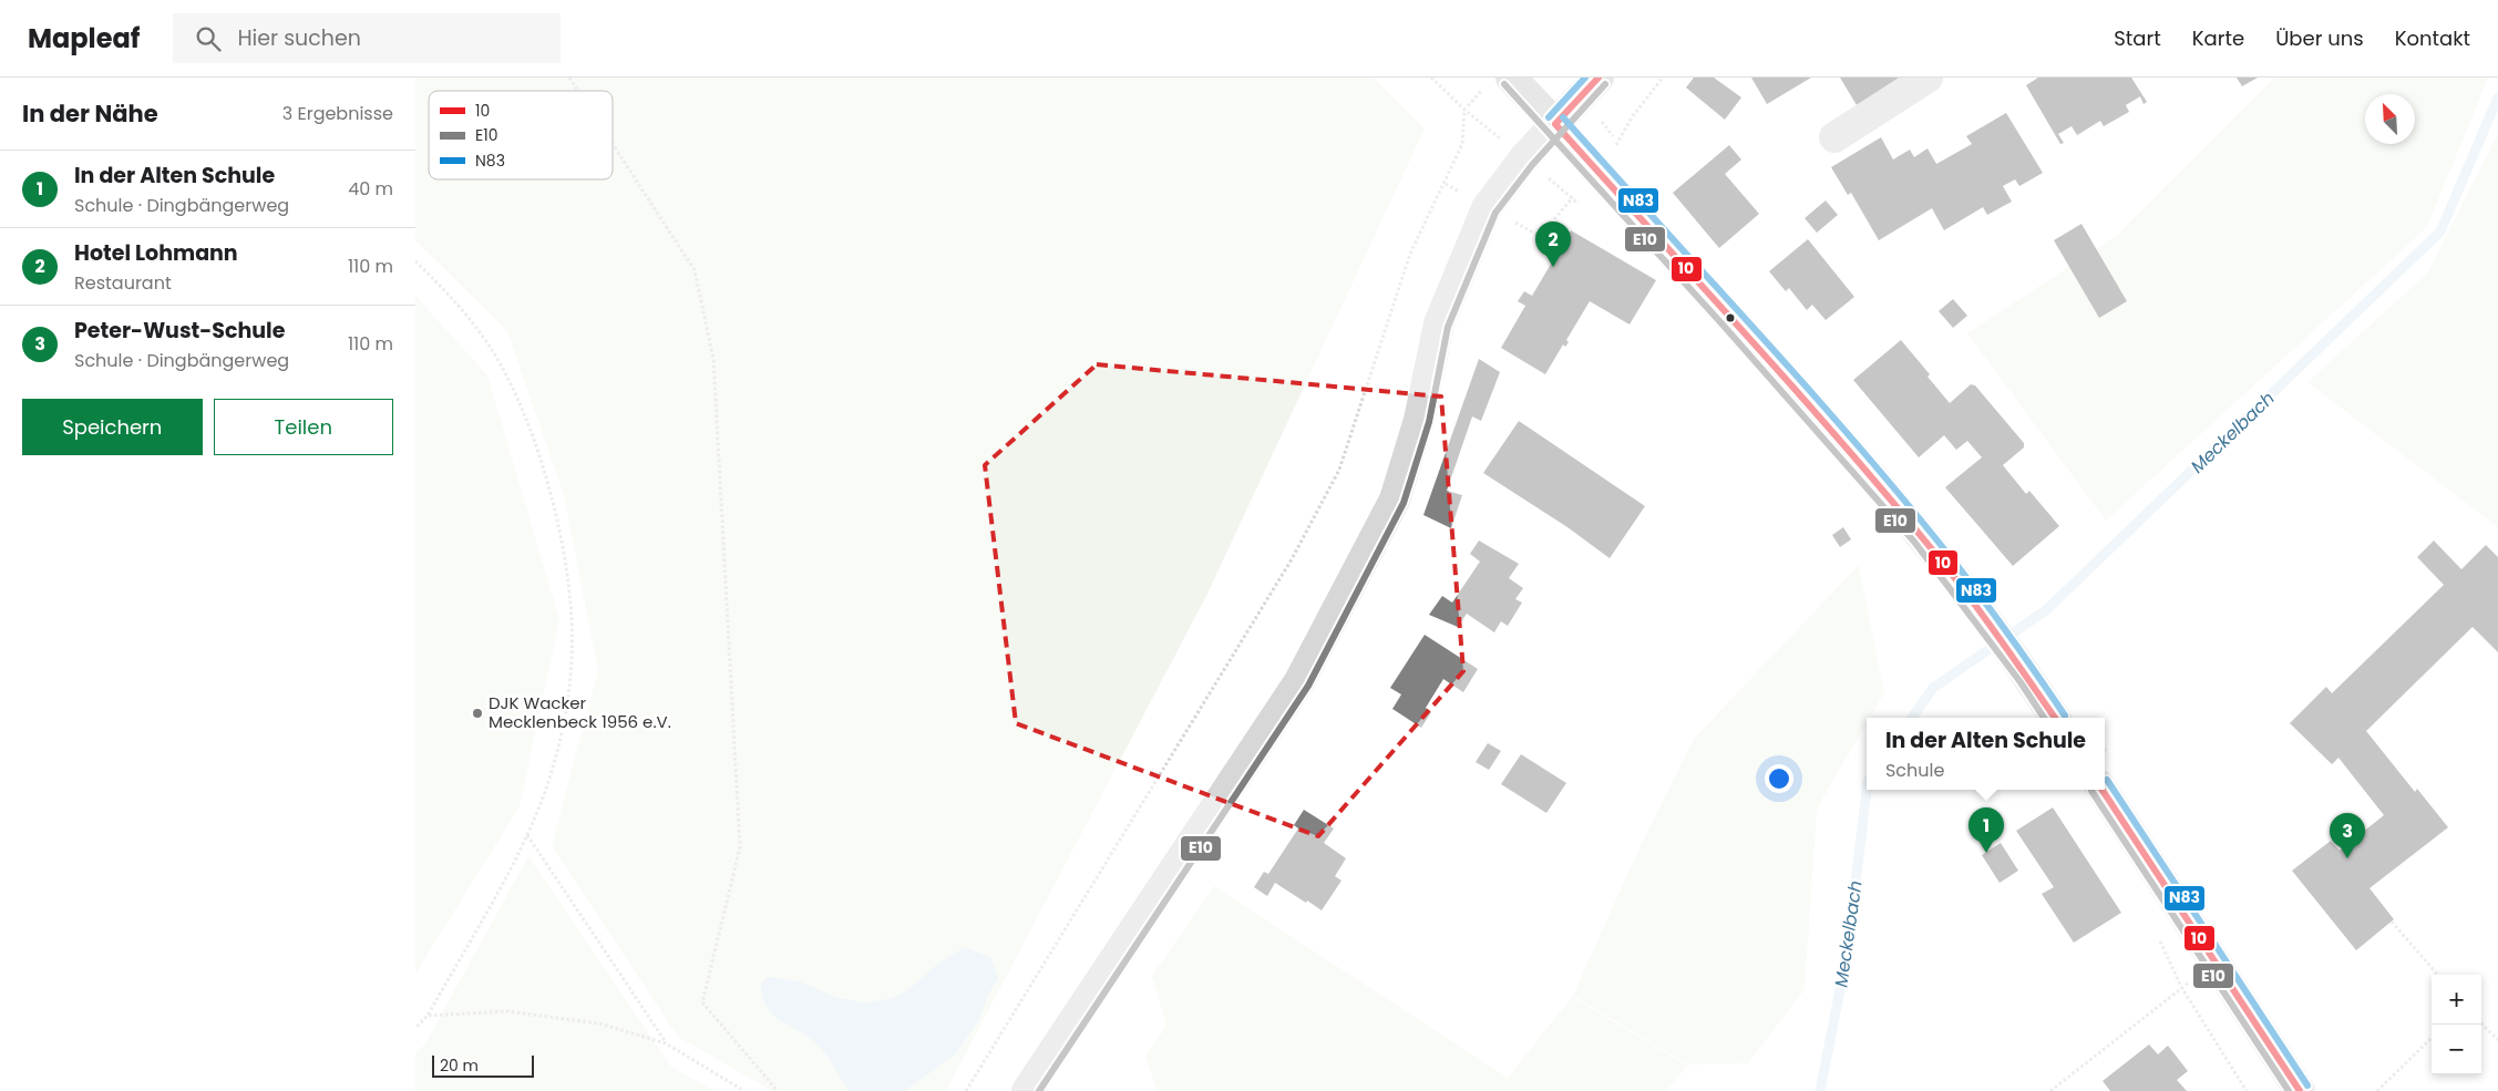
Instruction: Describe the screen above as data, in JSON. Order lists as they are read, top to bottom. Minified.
{"water":["Meckelbach"],"places":["DJK Wacker Mecklenbeck 1956 e.V."],"lines":["transit line 10","transit line N83","transit line E10"],"legend":["10","E10","N83"],"scale_bar":"20 m","north":"top left","page":{"header":"Mapleaf","search":"Hier suchen","nav":["Start","Karte","Über uns","Kontakt"],"heading":["In der Nähe","3 Ergebnisse"],"list":[{"mark":"1","name":"In der Alten Schule","note":"Schule · Dingbängerweg","value":"40 m"},{"mark":"2","name":"Hotel Lohmann","note":"Restaurant","value":"110 m"},{"mark":"3","name":"Peter-Wust-Schule","note":"Schule · Dingbängerweg","value":"110 m"}],"pins":["2","1","3"],"buttons":["Speichern","Teilen"],"popup":["In der Alten Schule","Schule"],"map_buttons":["+","−"],"scale":"20 m"}}
